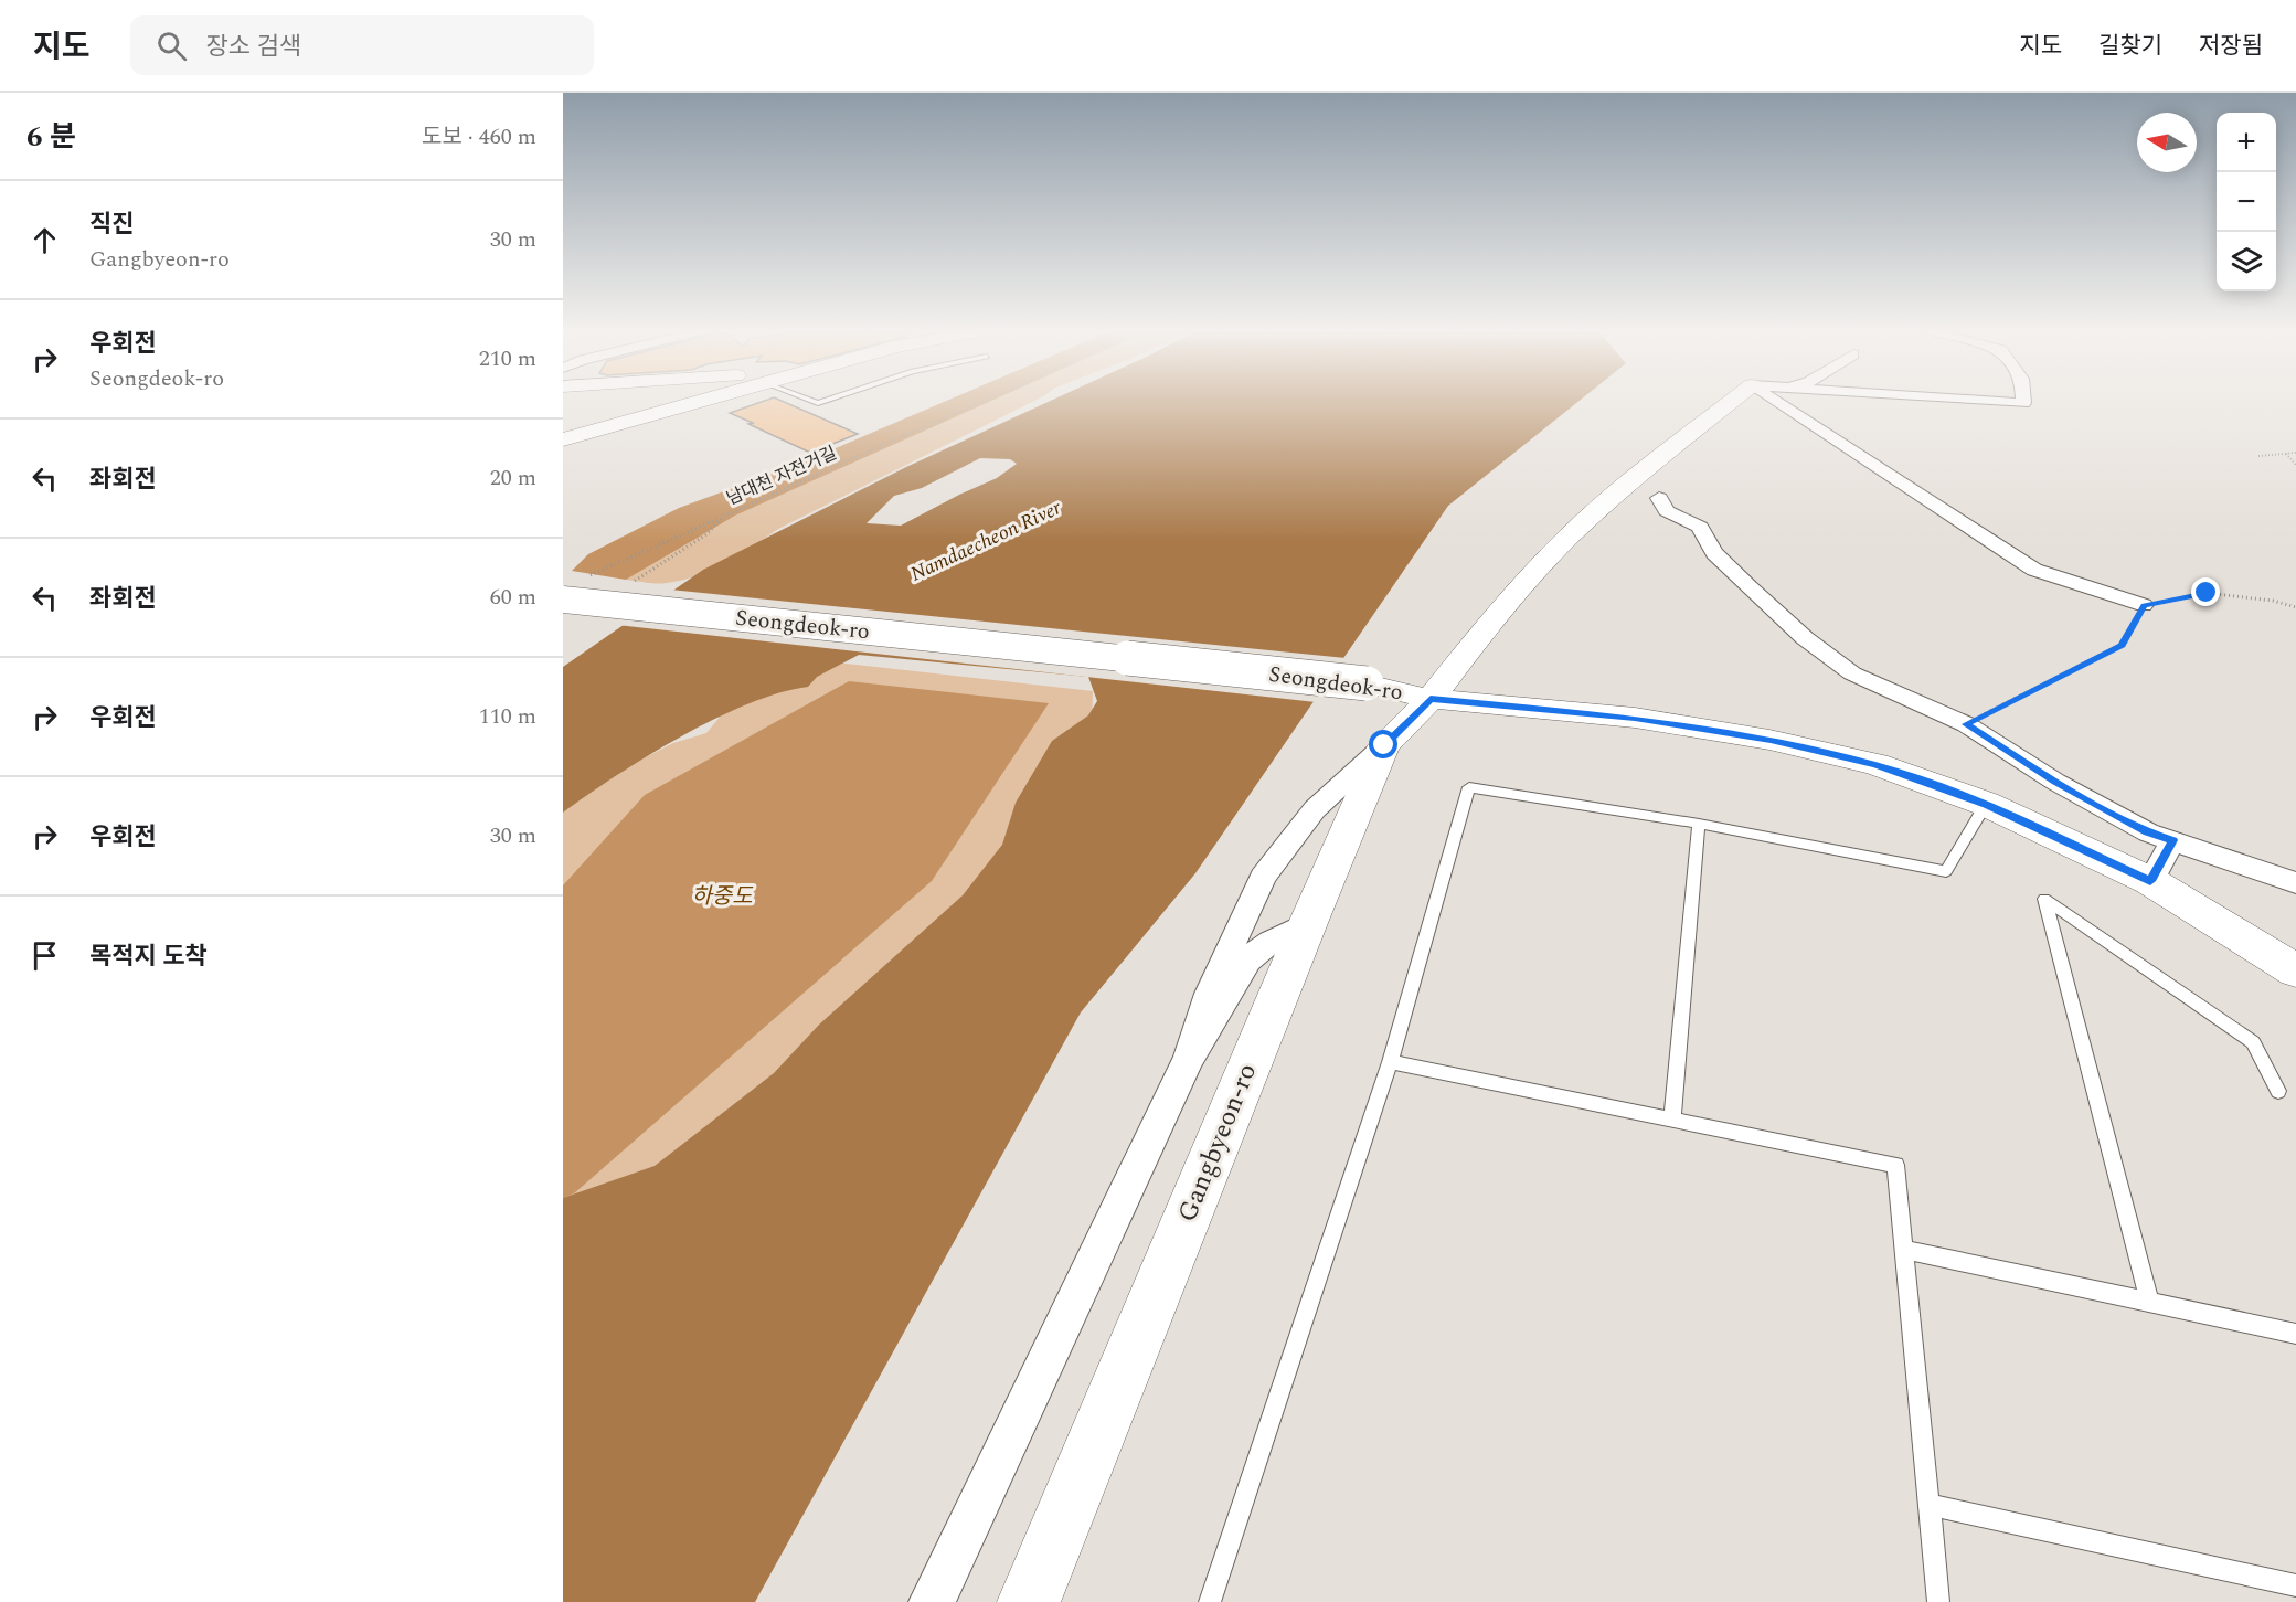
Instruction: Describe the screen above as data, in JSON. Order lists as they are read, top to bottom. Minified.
{"streets":{"street":["Seongdeok-ro","Gangbyeon-ro"],"path":["남대천 자전거길"]},"crossings":[["Seongdeok-ro","Gangbyeon-ro"]],"water":["Namdaecheon River"],"parks":["하중도"],"north":"left","page":{"header":"지도","search":"장소 검색","nav":["지도","길찾기","저장됨"],"heading":["6 분","도보 · 460 m"],"map_buttons":["+","−"],"list":[["직진","Gangbyeon-ro","30 m"],["우회전","Seongdeok-ro","210 m"],["좌회전","20 m"],["좌회전","60 m"],["우회전","110 m"],["우회전","30 m"],"목적지 도착"]}}
